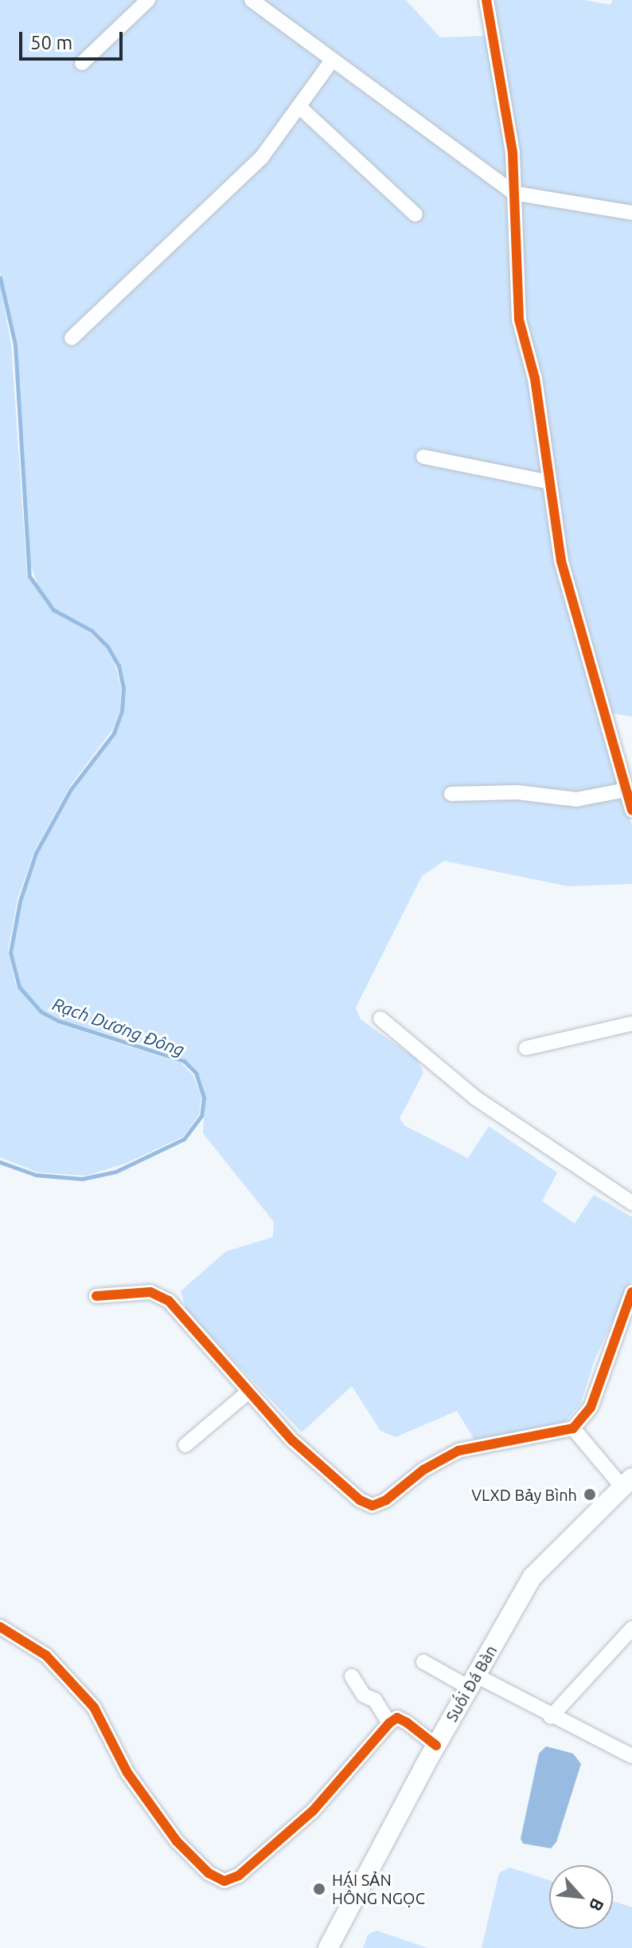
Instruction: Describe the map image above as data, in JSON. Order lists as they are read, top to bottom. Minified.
{"streets":{"street":["Suối Đá Bàn"]},"water":["Rạch Dương Đông"],"places":["VLXD Bảy Bình","HÁI SẢN HỒNG NGỌC"],"scale_bar":"50 m","north":"bottom right"}
